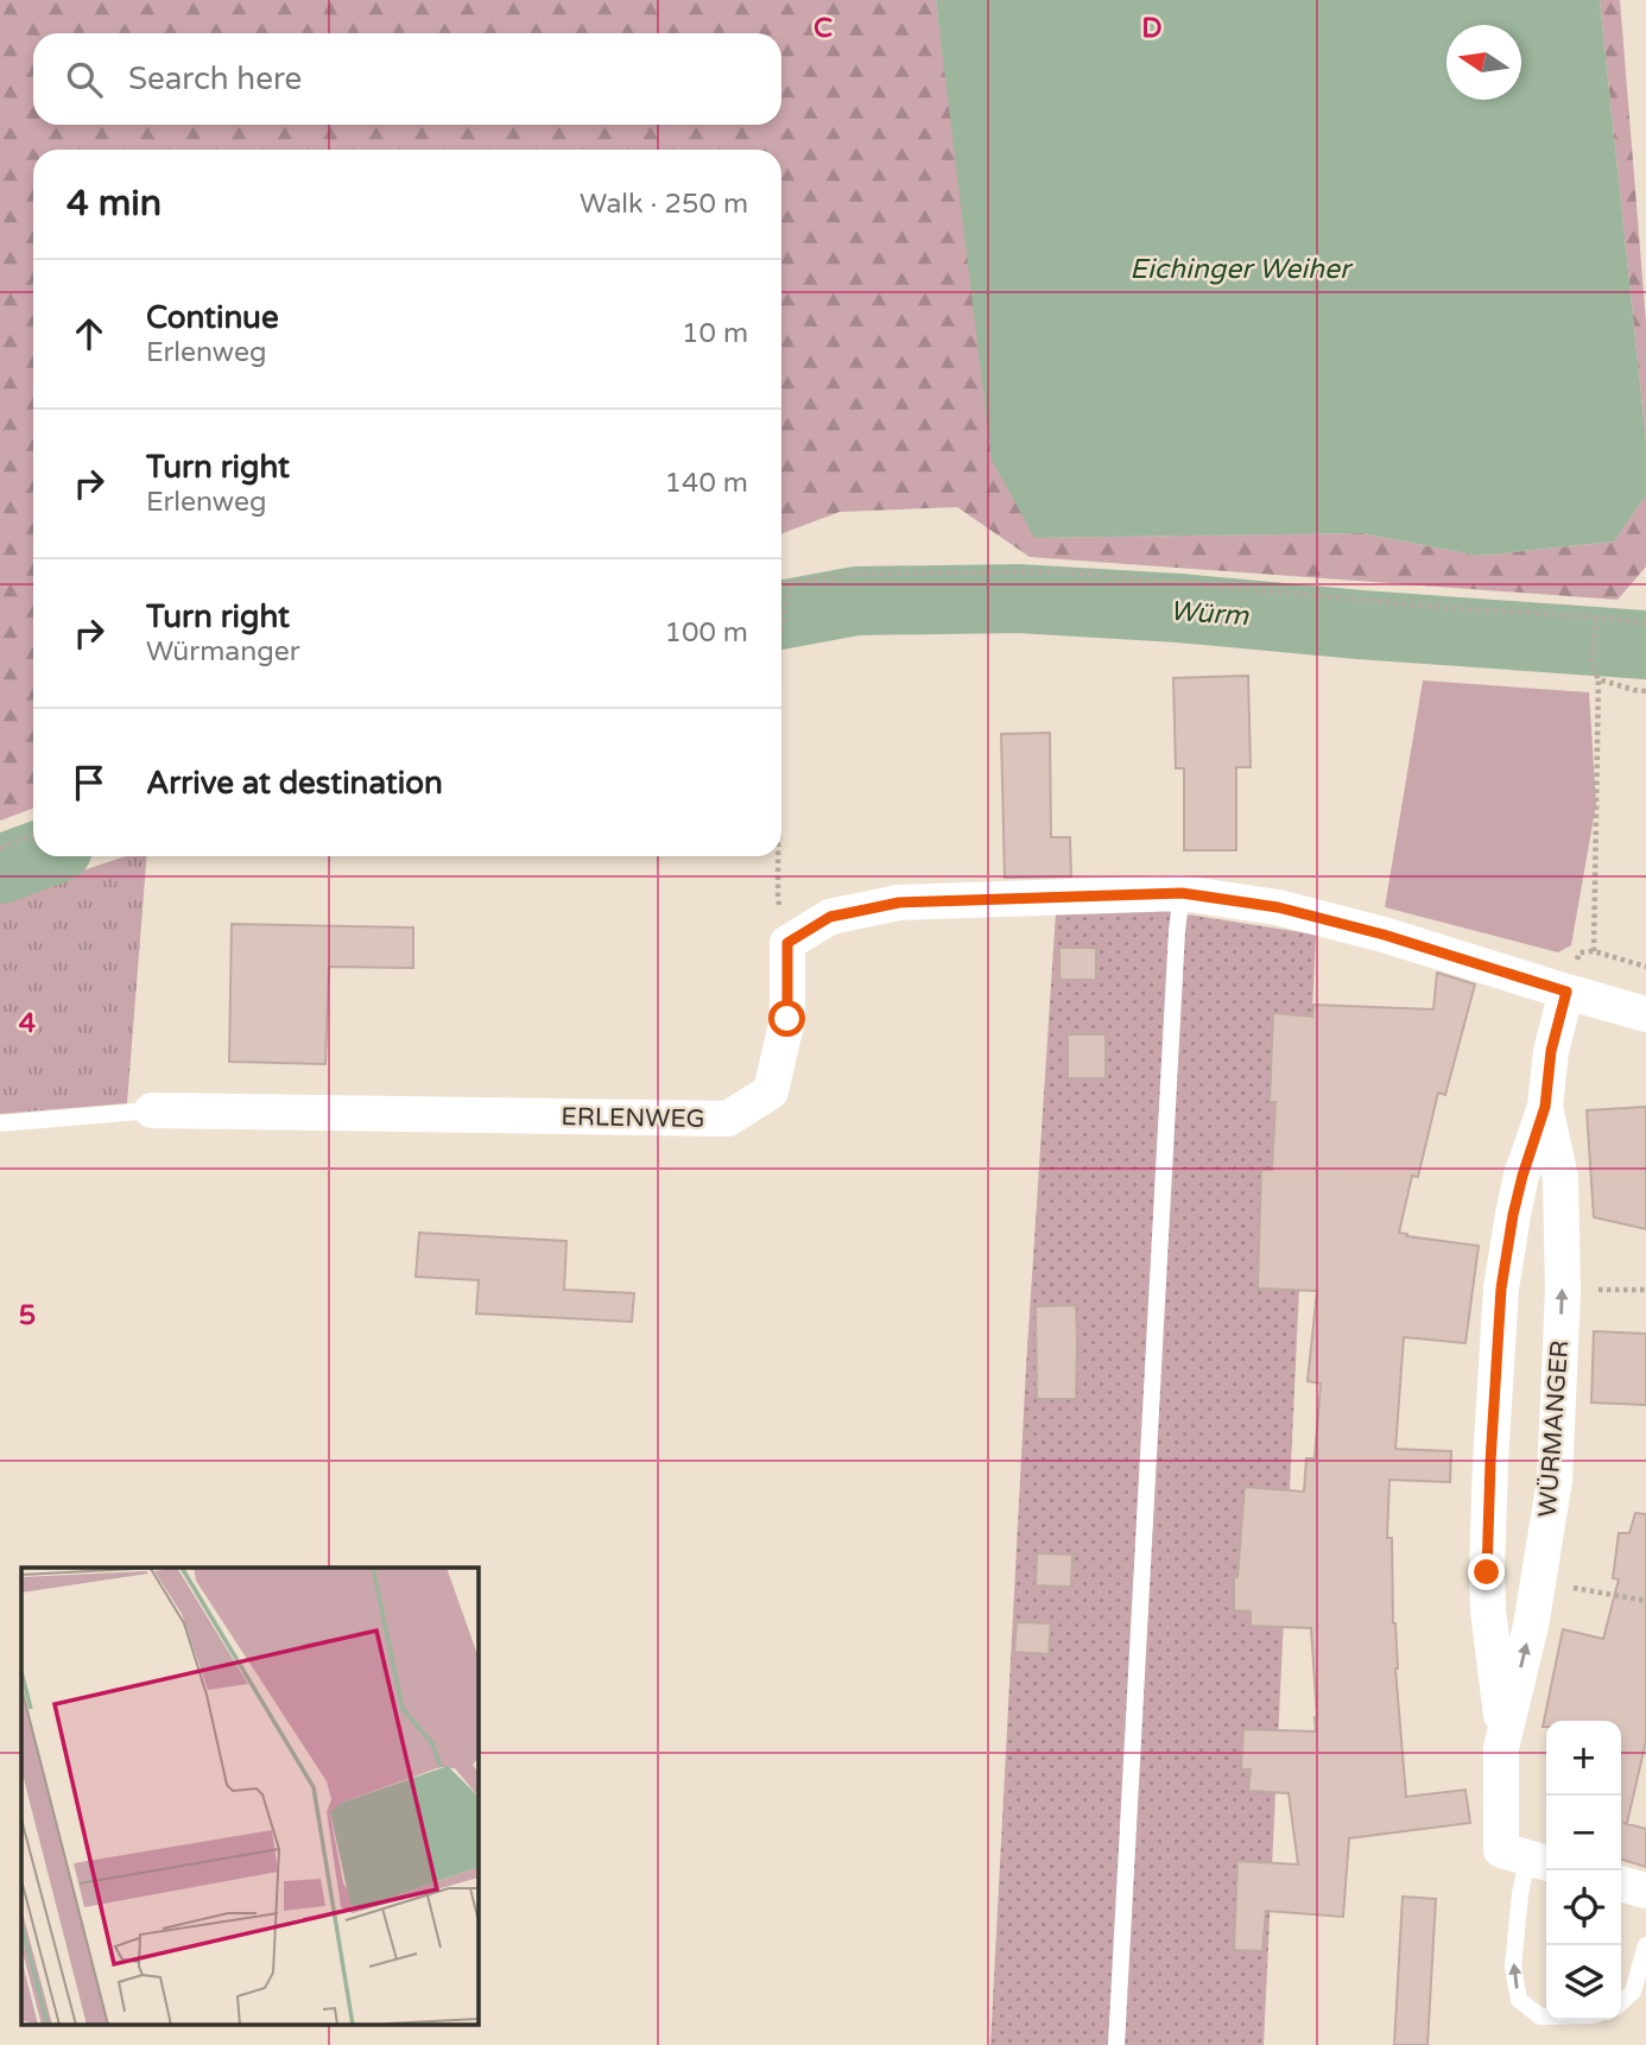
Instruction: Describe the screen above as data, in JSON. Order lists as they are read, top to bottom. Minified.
{"streets":{"street":["ERLENWEG","WÜRMANGER"]},"water":["Eichinger Weiher","Würm"],"north":"left","page":{"search":"Search here","heading":["4 min","Walk · 250 m"],"list":[["Continue","Erlenweg","10 m"],["Turn right","Erlenweg","140 m"],["Turn right","Würmanger","100 m"],"Arrive at destination"],"map_buttons":["+","−"]},"grid":{"columns":["C","D"],"rows":["4","5"]}}
